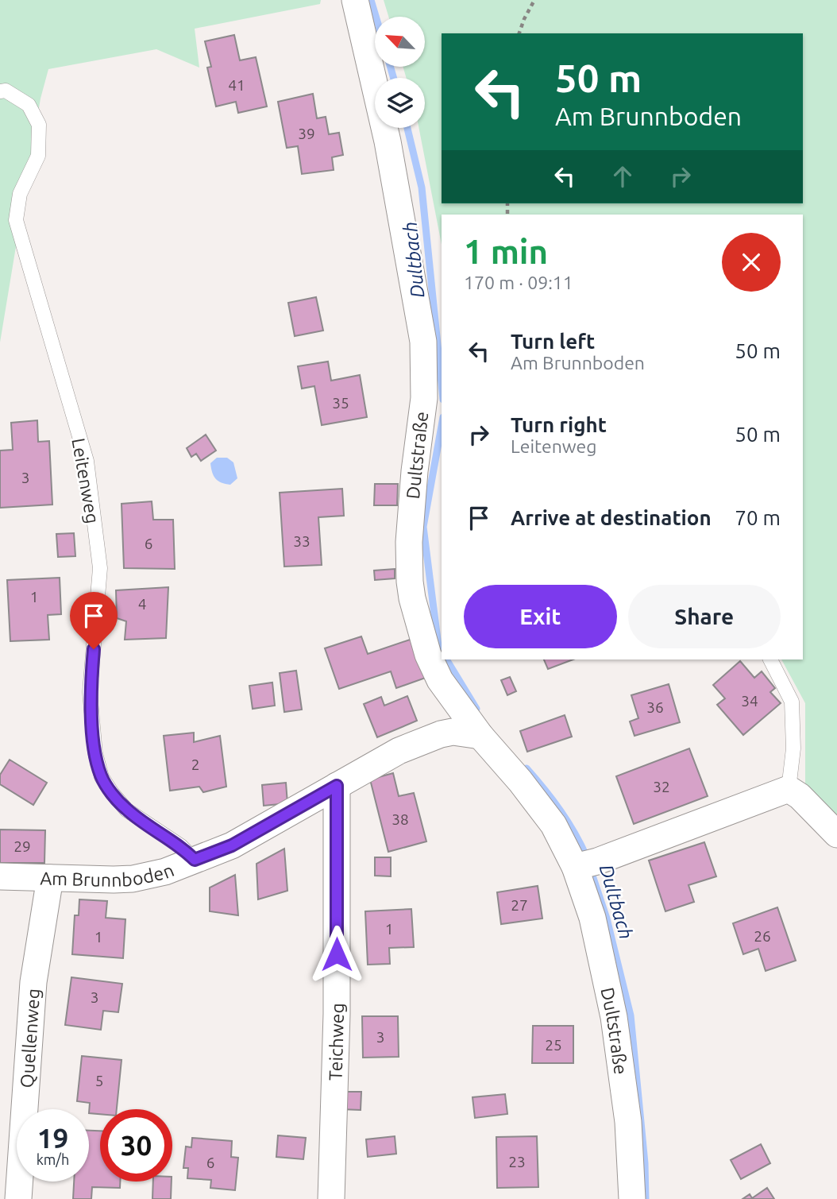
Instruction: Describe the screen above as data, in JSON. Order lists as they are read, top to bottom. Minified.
{"streets":{"street":["Dultstraße","Am Brunnboden","Quellenweg","Teichweg"],"lane":["Leitenweg"]},"crossings":[["Dultstraße","Am Brunnboden"],["Leitenweg","Am Brunnboden"],["Am Brunnboden","Quellenweg"],["Am Brunnboden","Teichweg"]],"water":["Dultbach"],"house_numbers":["41","39","35","3","33","6","1","4","34","36","2","32","38","29","27","1","26","1","3","3","25","5","23","6"],"north":"top left","page":{"turn":["50 m","Am Brunnboden"],"heading":["1 min","170 m · 09:11"],"list":[{"name":"Turn left","note":"Am Brunnboden","value":"50 m"},{"name":"Turn right","note":"Leitenweg","value":"50 m"},{"name":"Arrive at destination","value":"70 m"}],"buttons":["Exit","Share"],"speed":"19 km/h","limit":"30"}}
